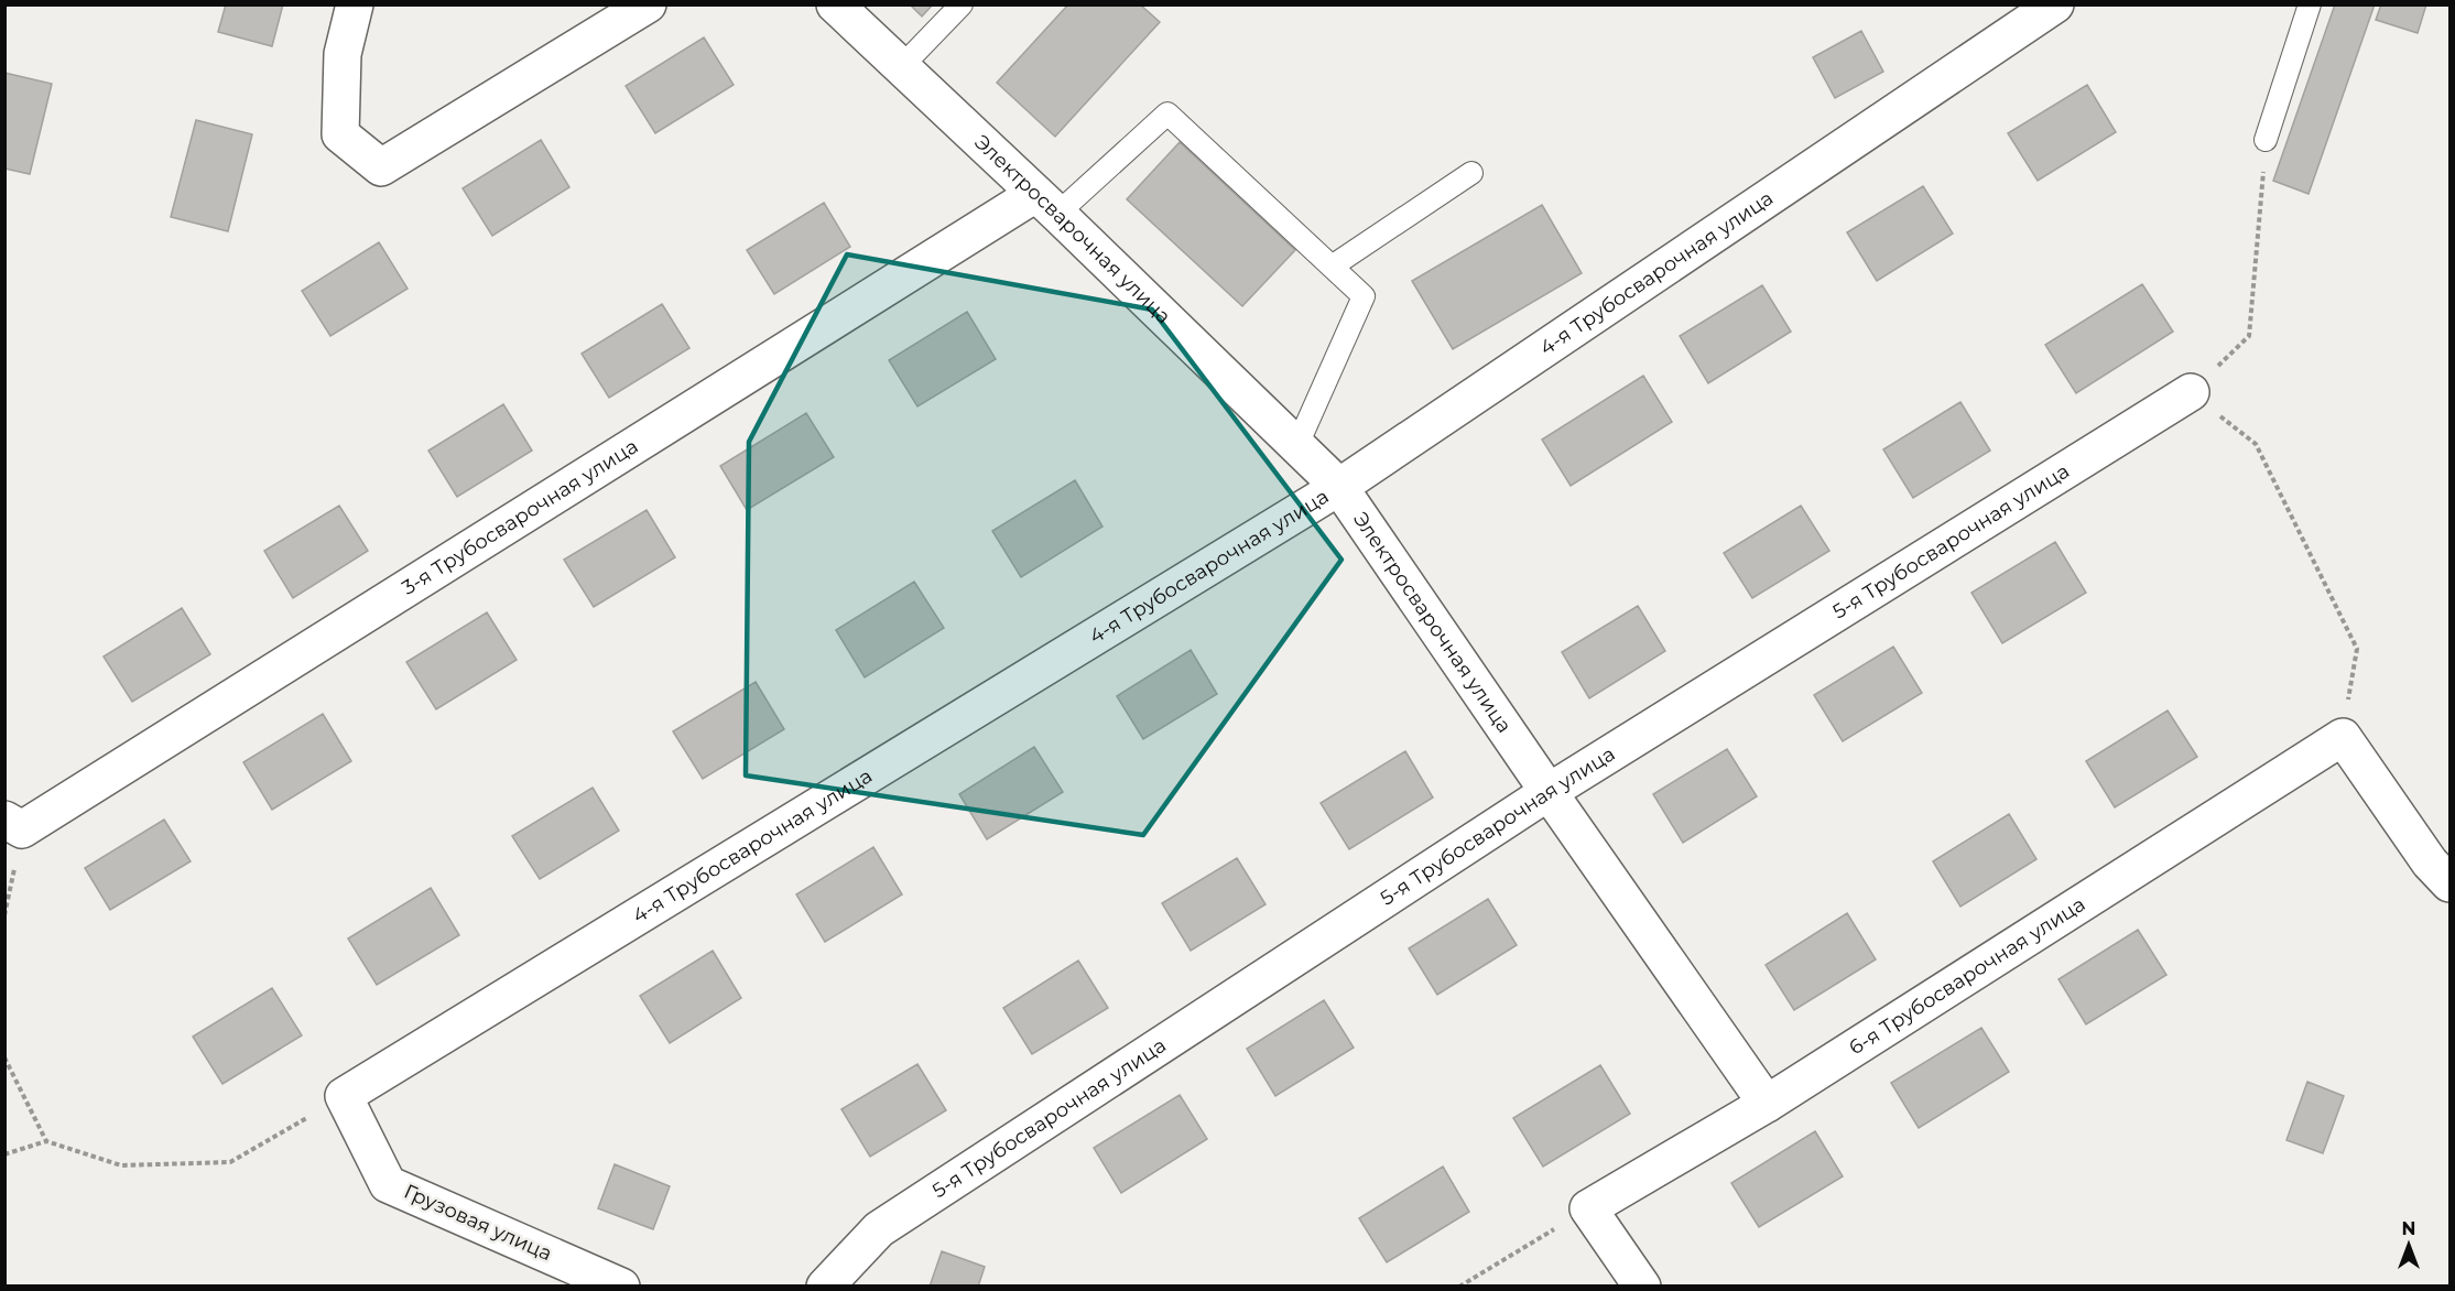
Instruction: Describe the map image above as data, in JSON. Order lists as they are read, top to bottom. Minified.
{"streets":{"street":["Электросварочная улица","4-я Трубосварочная улица","3-я Трубосварочная улица","5-я Трубосварочная улица","6-я Трубосварочная улица","Грузовая улица"]},"crossings":[["Электросварочная улица","4-я Трубосварочная улица"],["Электросварочная улица","3-я Трубосварочная улица"],["Электросварочная улица","5-я Трубосварочная улица"],["Электросварочная улица","6-я Трубосварочная улица"],["4-я Трубосварочная улица","Грузовая улица"]],"north":"top"}
